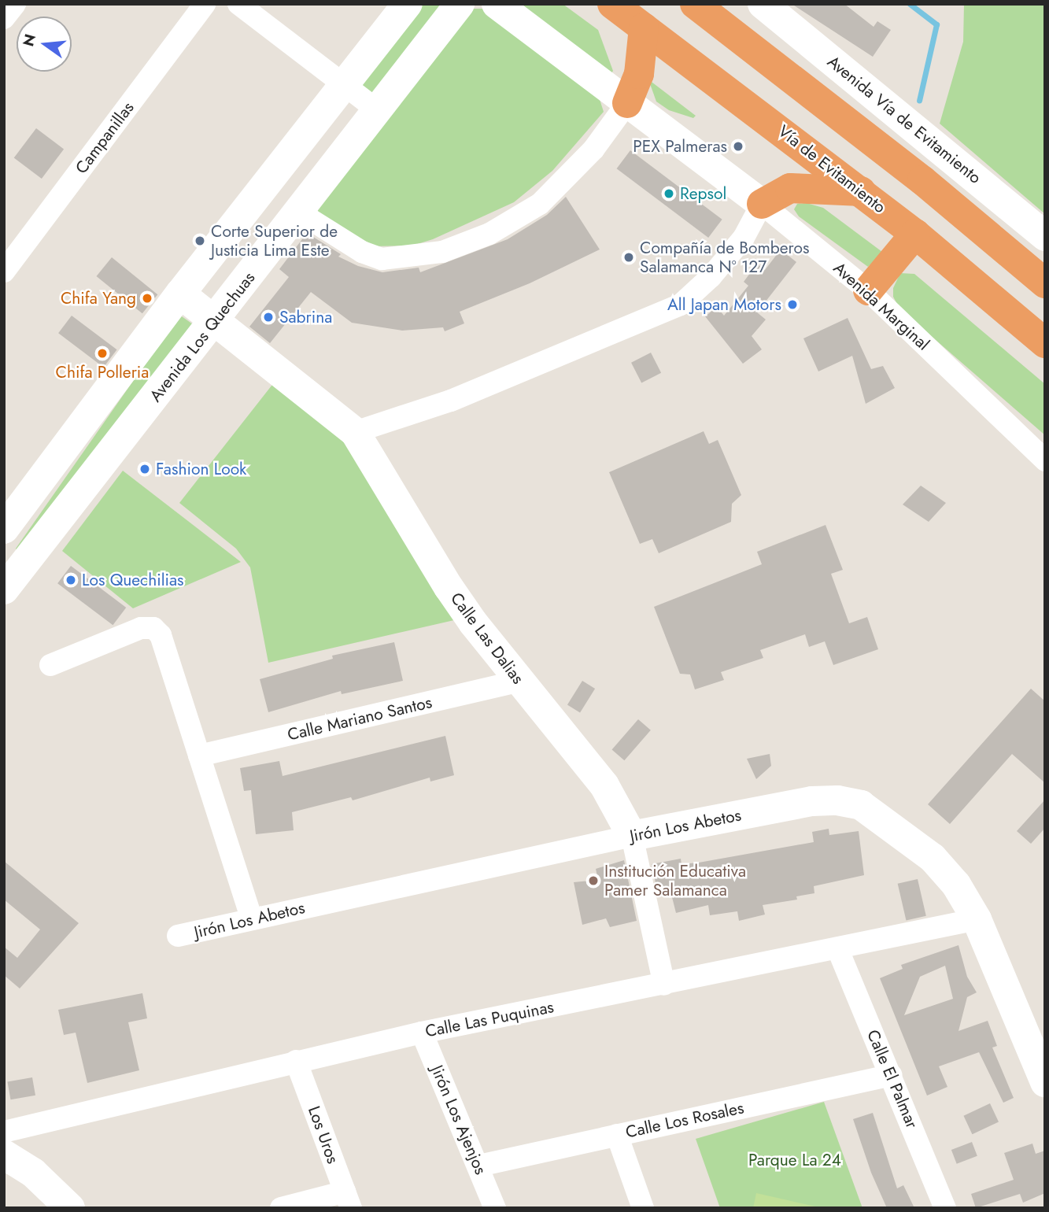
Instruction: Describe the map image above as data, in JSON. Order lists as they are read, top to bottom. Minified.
{"streets":{"highway":["Vía de Evitamiento"],"street":["Avenida Vía de Evitamiento","Campanillas","Avenida Marginal","Avenida Los Quechuas","Calle Las Dalias","Calle Mariano Santos","Jirón Los Abetos","Calle Las Puquinas","Calle El Palmar","Jirón Los Ajenjos","Calle Los Rosales","Los Uros"]},"crossings":[["Avenida Los Quechuas","Calle Las Dalias"],["Calle Las Dalias","Calle Mariano Santos"],["Calle Las Dalias","Jirón Los Abetos"],["Jirón Los Abetos","Calle Las Puquinas"],["Calle Las Puquinas","Calle El Palmar"],["Calle Las Puquinas","Jirón Los Ajenjos"],["Calle Las Puquinas","Los Uros"],["Calle El Palmar","Calle Los Rosales"],["Jirón Los Ajenjos","Calle Los Rosales"]],"parks":["Parque La 24"],"places":["PEX Palmeras","Repsol","Corte Superior de Justicia Lima Este","Compañía de Bomberos Salamanca Nº 127","Chifa Yang","All Japan Motors","Sabrina","Chifa Polleria","Fashion Look","Los Quechilias","Institución Educativa Pamer Salamanca"],"north":"left"}
